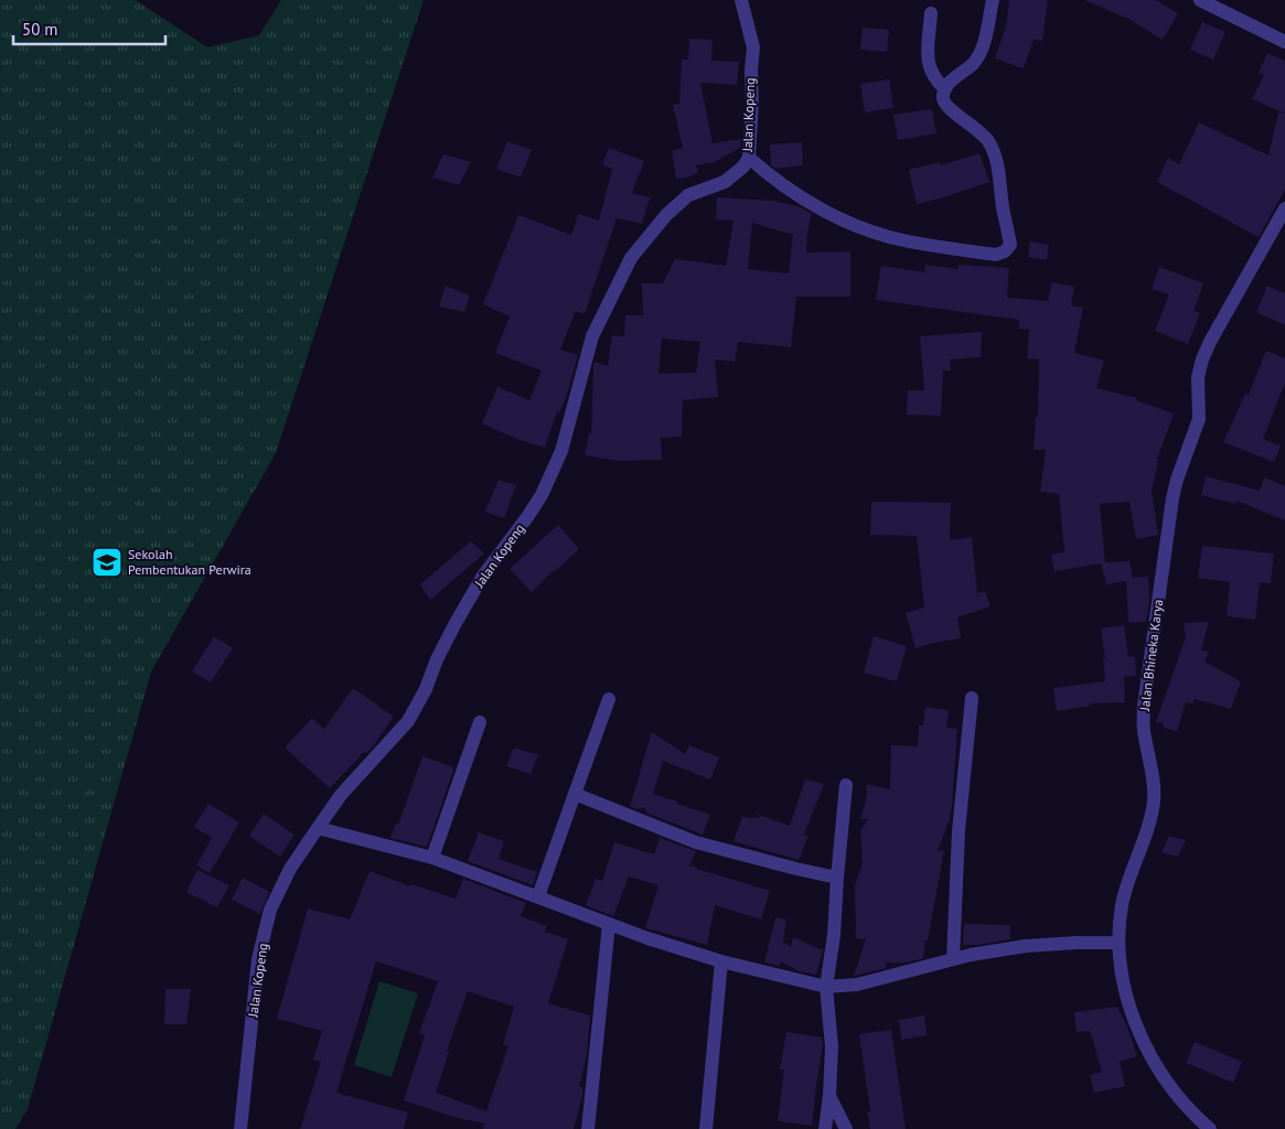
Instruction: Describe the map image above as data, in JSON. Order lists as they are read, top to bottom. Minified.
{"streets":{"street":["Jalan Kopeng","Jalan Bhineka Karya"]},"places":{"school or university":["Sekolah Pembentukan Perwira"]},"scale_bar":"50 m"}
